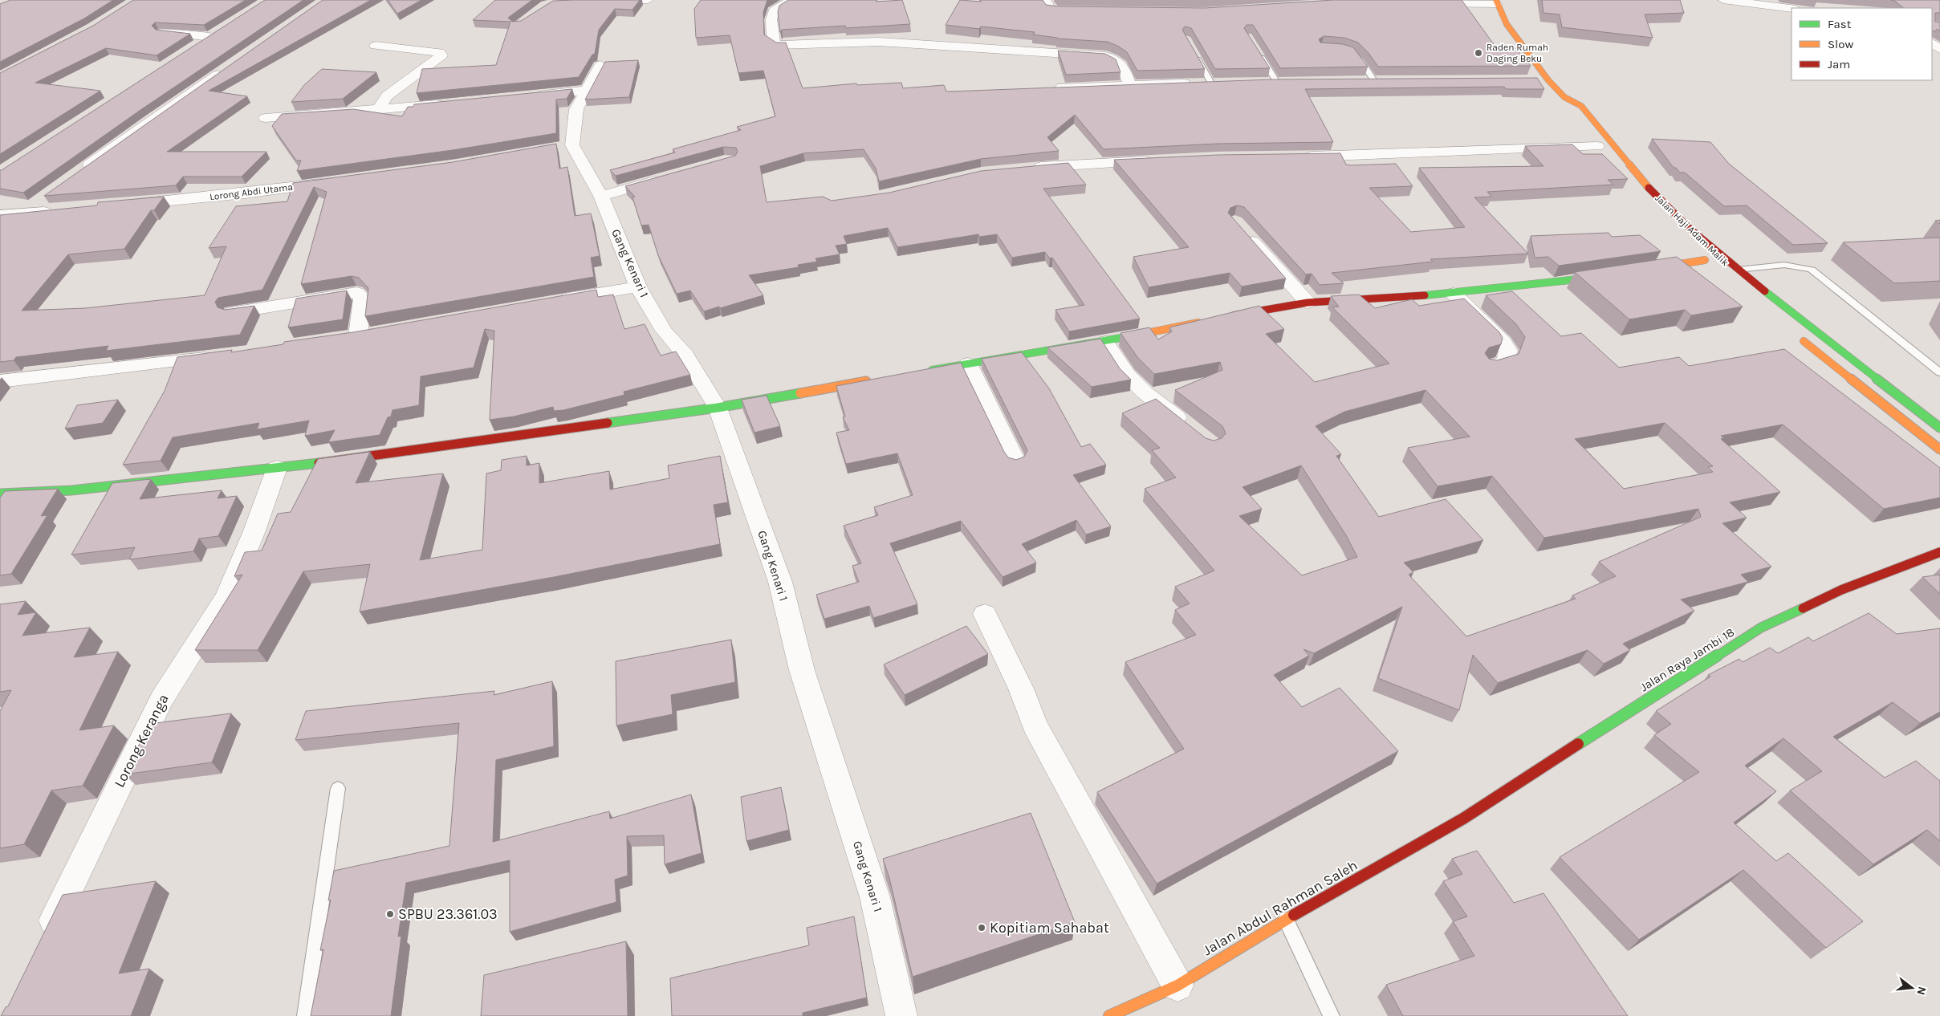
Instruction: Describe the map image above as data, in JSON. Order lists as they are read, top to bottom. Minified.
{"streets":{"main road":["Jalan Raya Jambi 18","Jalan Abdul Rahman Saleh"],"street":["Lorong Abdi Utama","Gang Kenari 1","Lorong Keranga"]},"crossings":[["Jalan Raya Jambi 18","Jalan Abdul Rahman Saleh"]],"places":["Raden Rumah Daging Beku","SPBU 23.361.03","Kopitiam Sahabat"],"legend":["Fast","Slow","Jam"],"north":"right"}
